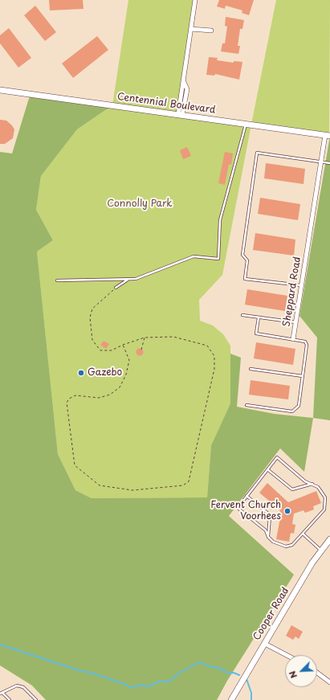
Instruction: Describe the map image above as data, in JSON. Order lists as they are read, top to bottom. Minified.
{"streets":{"main road":["Centennial Boulevard","Cooper Road"],"street":["Sheppard Road"]},"crossings":[["Centennial Boulevard","Sheppard Road"]],"parks":["Connolly Park"],"places":["Gazebo","Fervent Church Voorhees"],"north":"bottom left"}
